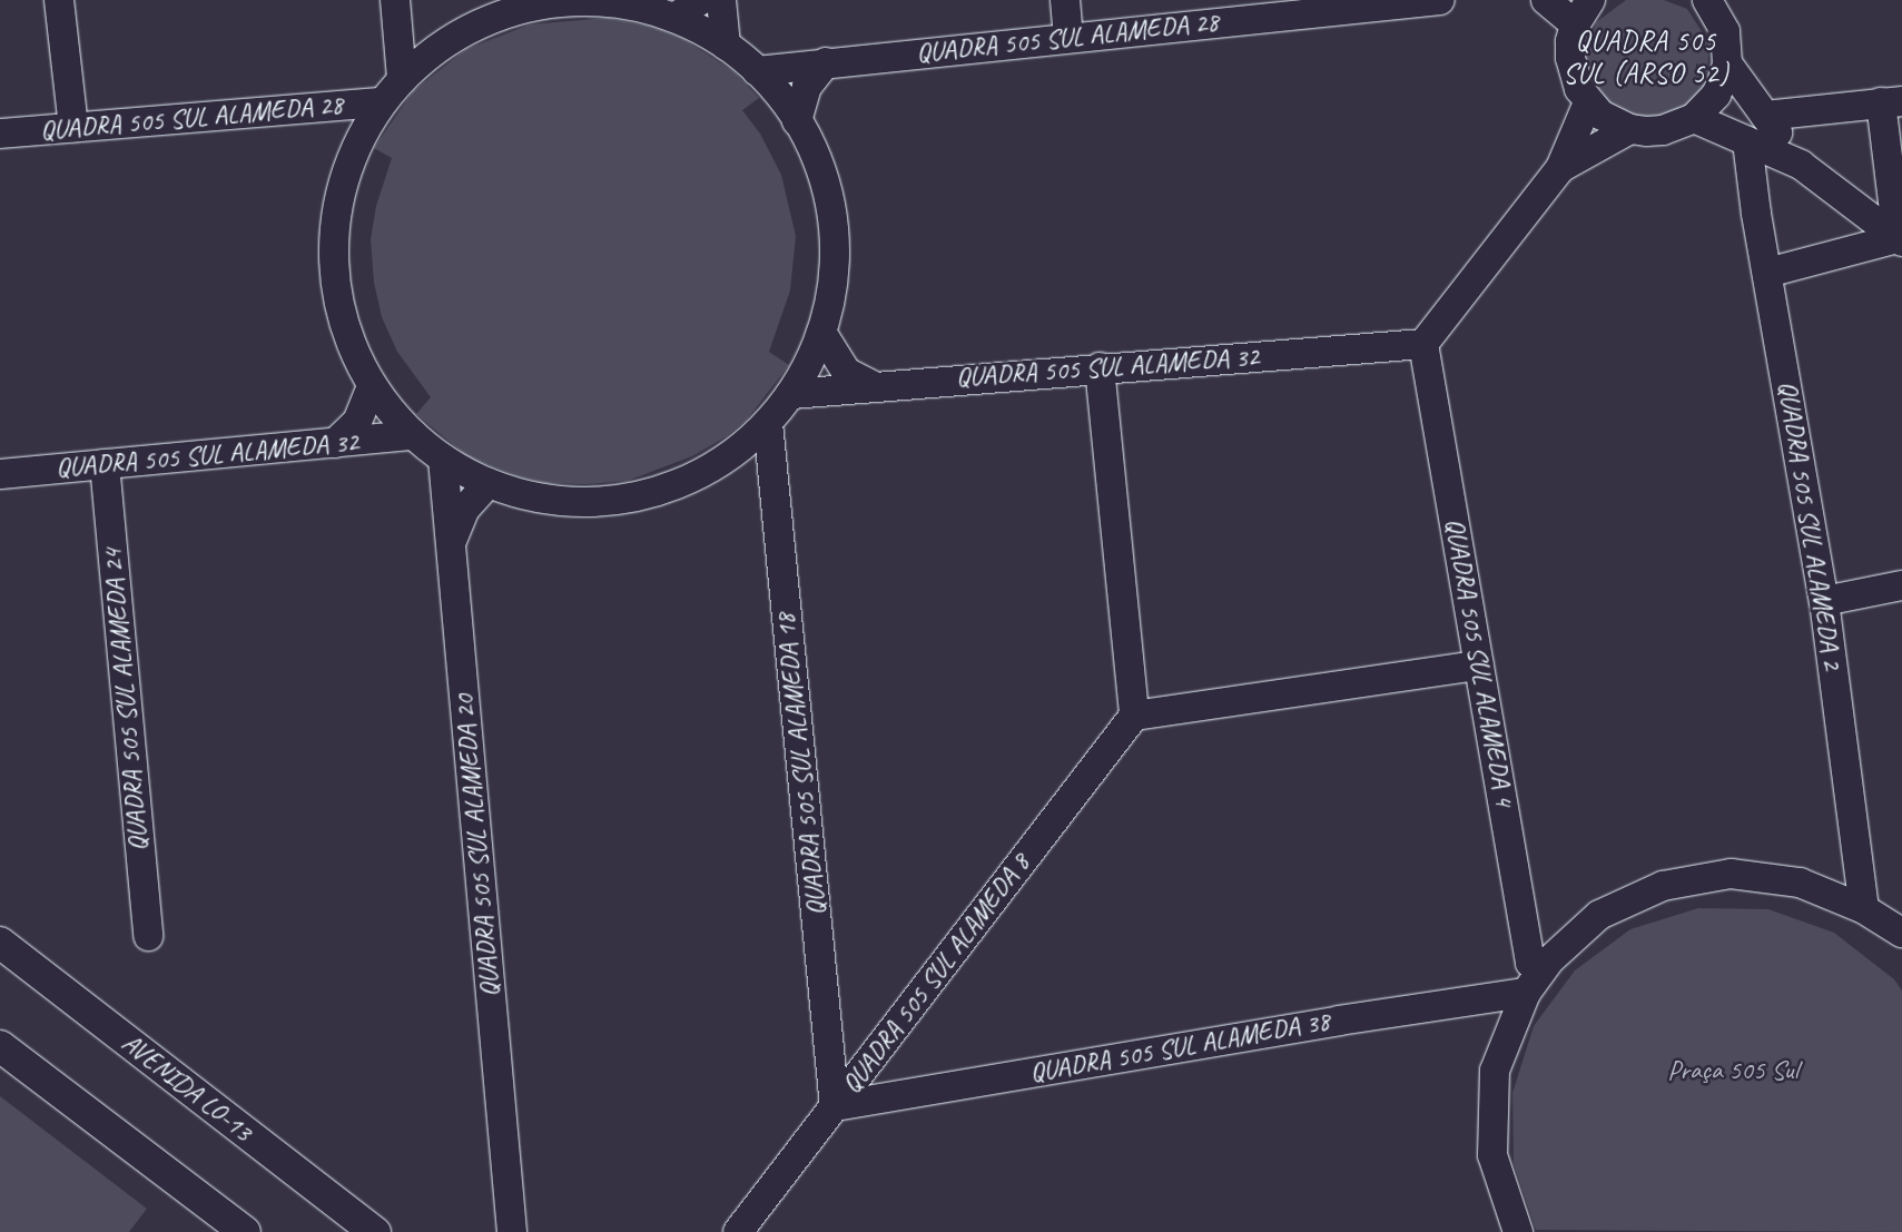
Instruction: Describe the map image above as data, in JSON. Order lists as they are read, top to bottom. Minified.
{"streets":{"street":["QUADRA 505 SUL ALAMEDA 28","QUADRA 505 SUL ALAMEDA 32","QUADRA 505 SUL ALAMEDA 2","QUADRA 505 SUL ALAMEDA 4","QUADRA 505 SUL ALAMEDA 24","QUADRA 505 SUL ALAMEDA 18","QUADRA 505 SUL ALAMEDA 20","QUADRA 505 SUL ALAMEDA 8","QUADRA 505 SUL ALAMEDA 38","AVENIDA LO-13"]},"crossings":[["QUADRA 505 SUL ALAMEDA 32","QUADRA 505 SUL ALAMEDA 4"],["QUADRA 505 SUL ALAMEDA 32","QUADRA 505 SUL ALAMEDA 24"],["QUADRA 505 SUL ALAMEDA 18","QUADRA 505 SUL ALAMEDA 8"],["QUADRA 505 SUL ALAMEDA 18","QUADRA 505 SUL ALAMEDA 38"],["QUADRA 505 SUL ALAMEDA 8","QUADRA 505 SUL ALAMEDA 38"]],"districts":["QUADRA 505 SUL (ARSO 52)"],"parks":["Praça 505 Sul"]}
